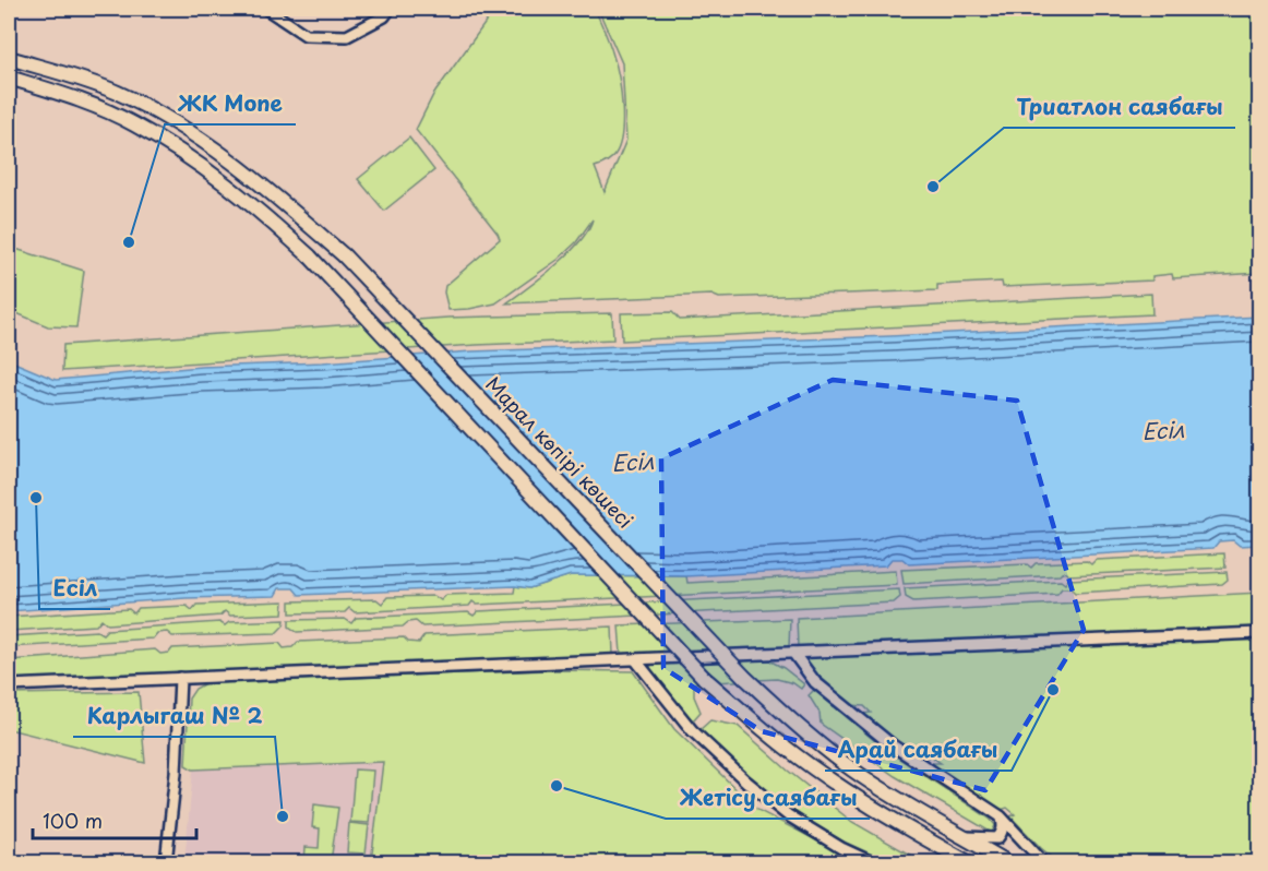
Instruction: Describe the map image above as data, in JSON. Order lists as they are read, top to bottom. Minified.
{"streets":{"main road":["Марал көпірі көшесі"]},"water":["Есіл"],"places":["Триатлон саябағы","ЖК Mone","Есіл","Арай саябағы","Жетісу саябағы","Карлыгаш № 2"],"scale_bar":"100 m"}
